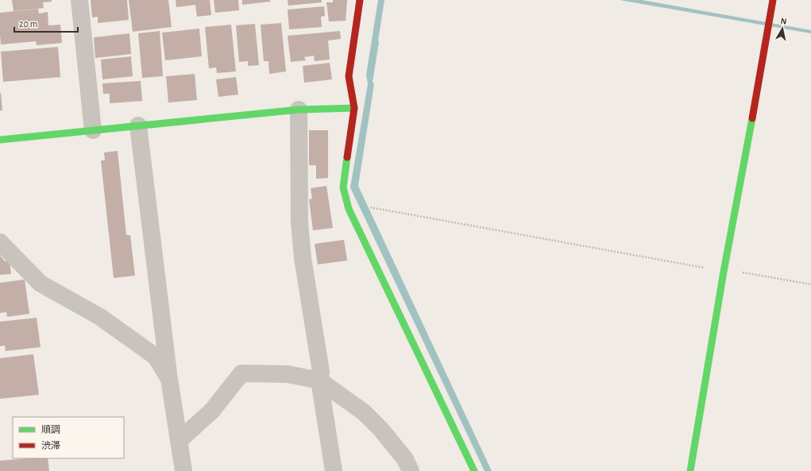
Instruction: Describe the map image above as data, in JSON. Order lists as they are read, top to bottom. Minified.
{"legend":["順調","渋滞"],"scale_bar":"20 m","north":"top"}
